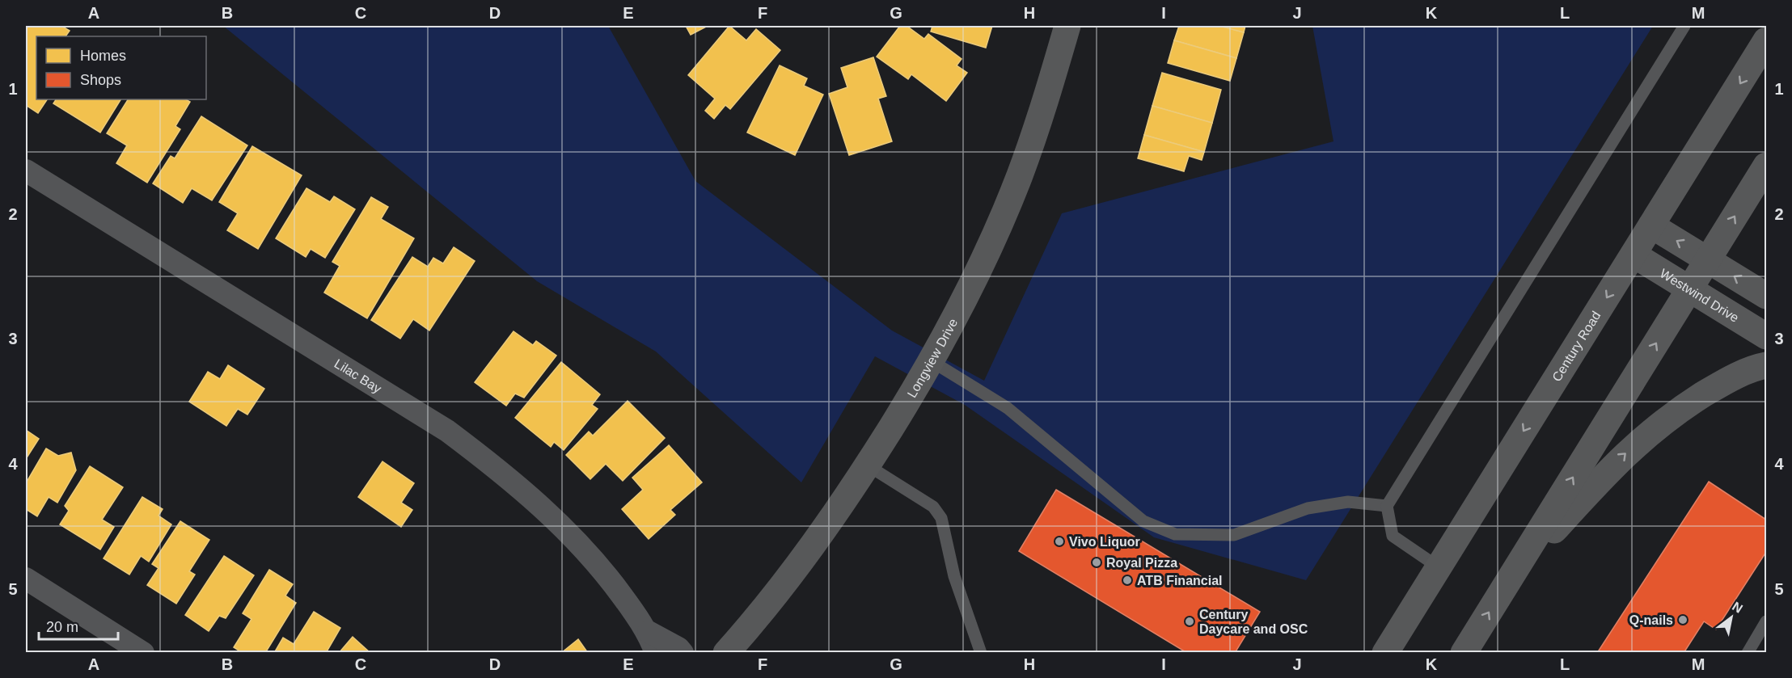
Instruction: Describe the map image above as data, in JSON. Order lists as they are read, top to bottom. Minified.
{"streets":{"main road":["Westwind Drive","Century Road","Longview Drive"],"street":["Lilac Bay"]},"crossings":[["Westwind Drive","Century Road"]],"places":["Vivo Liquor","Royal Pizza","ATB Financial","Q-nails","Century Daycare and OSC"],"legend":["Homes","Shops"],"scale_bar":"20 m","north":"top right","grid":{"columns":["A","B","C","D","E","F","G","H","I","J","K","L","M"],"rows":["1","2","3","4","5"]}}
